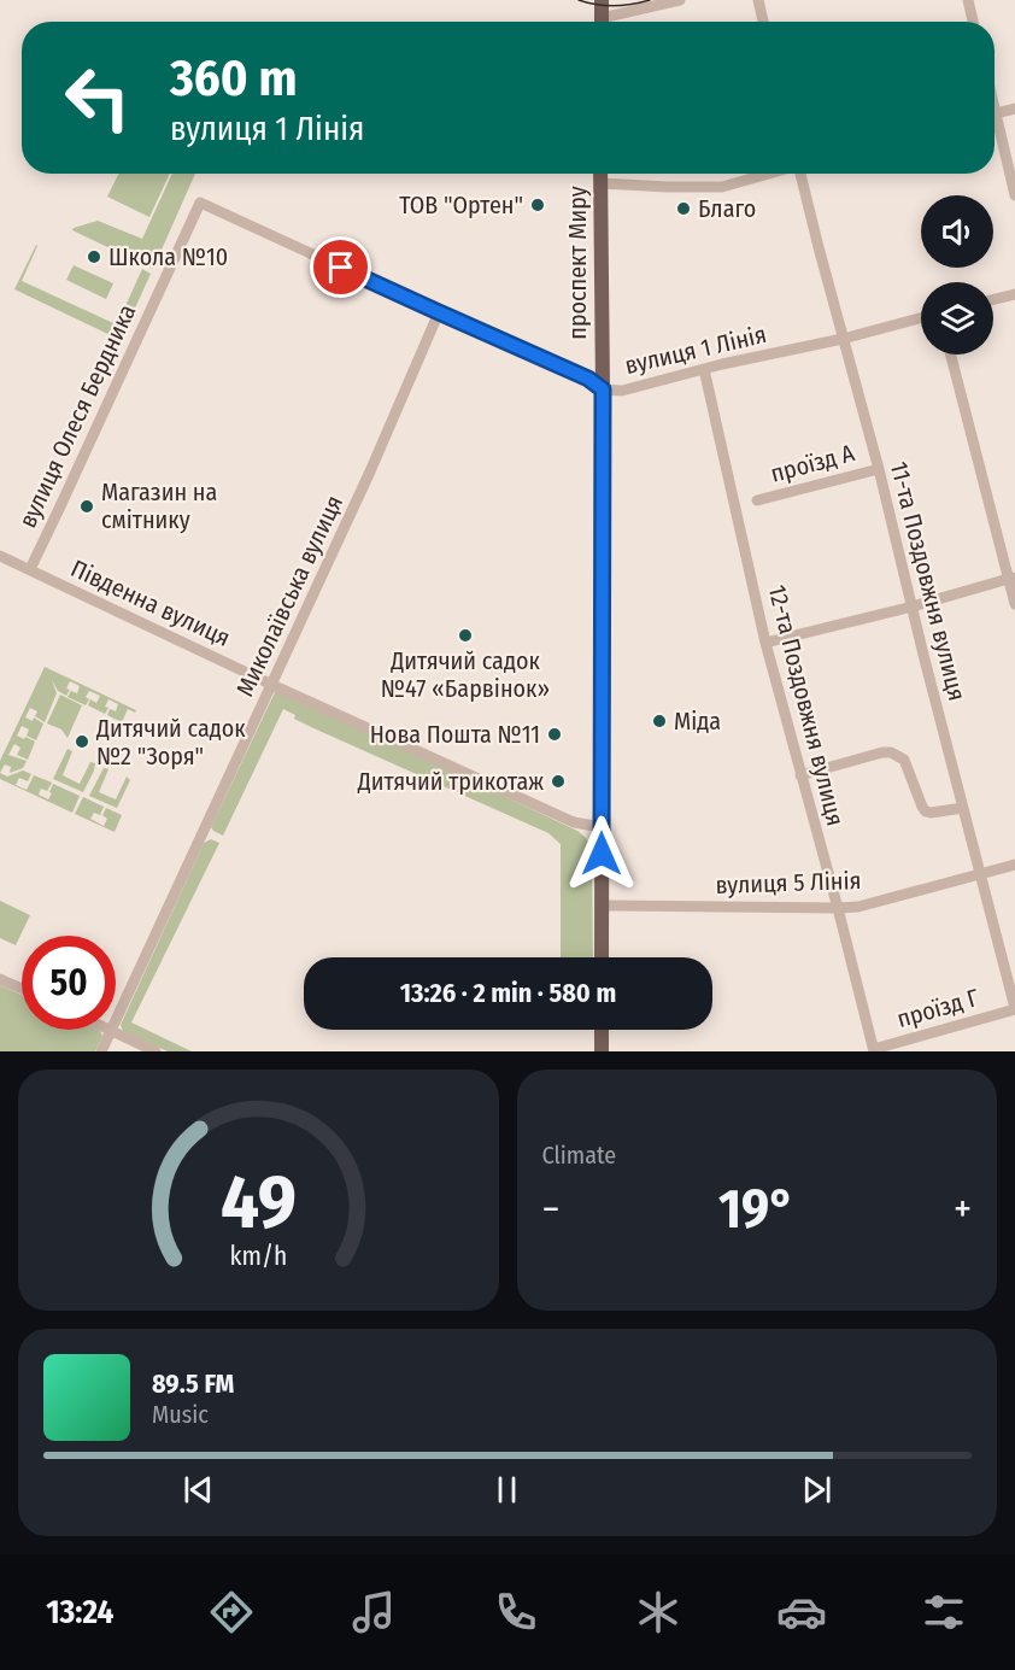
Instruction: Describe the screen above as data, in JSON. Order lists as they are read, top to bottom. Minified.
{"streets":{"main road":["проспект Миру"],"street":["вулиця 1 Лінія","вулиця Олеся Бердника","проїзд А","11-та Поздовжня вулиця","Миколаївська вулиця","Південна вулиця","12-та Поздовжня вулиця","вулиця 5 Лінія","проїзд Г"]},"crossings":[["проспект Миру","вулиця 1 Лінія"],["проспект Миру","Південна вулиця"],["проспект Миру","вулиця 5 Лінія"],["вулиця 1 Лінія","вулиця Олеся Бердника"],["вулиця 1 Лінія","11-та Поздовжня вулиця"],["вулиця 1 Лінія","Миколаївська вулиця"],["вулиця 1 Лінія","12-та Поздовжня вулиця"],["вулиця Олеся Бердника","Південна вулиця"],["проїзд А","11-та Поздовжня вулиця"],["11-та Поздовжня вулиця","вулиця 5 Лінія"],["11-та Поздовжня вулиця","проїзд Г"],["Миколаївська вулиця","Південна вулиця"],["12-та Поздовжня вулиця","вулиця 5 Лінія"],["12-та Поздовжня вулиця","проїзд Г"]],"places":["ТОВ \"Ортен\"","Благо","Школа №10","Магазин на смітнику","Дитячий садок №47 «Барвінок»","Міда","Нова Пошта №11","Дитячий садок №2 \"Зоря\"","Дитячий трикотаж"],"page":{"turn":["360 m","вулиця 1 Лінія"],"limit":"50","trip":"13:26 · 2 min · 580 m","tile":"Climate","heat":["−","19°","+"],"song":["89.5 FM","Music"],"tabs":"13:24","gauge":["49","km/h"]}}
